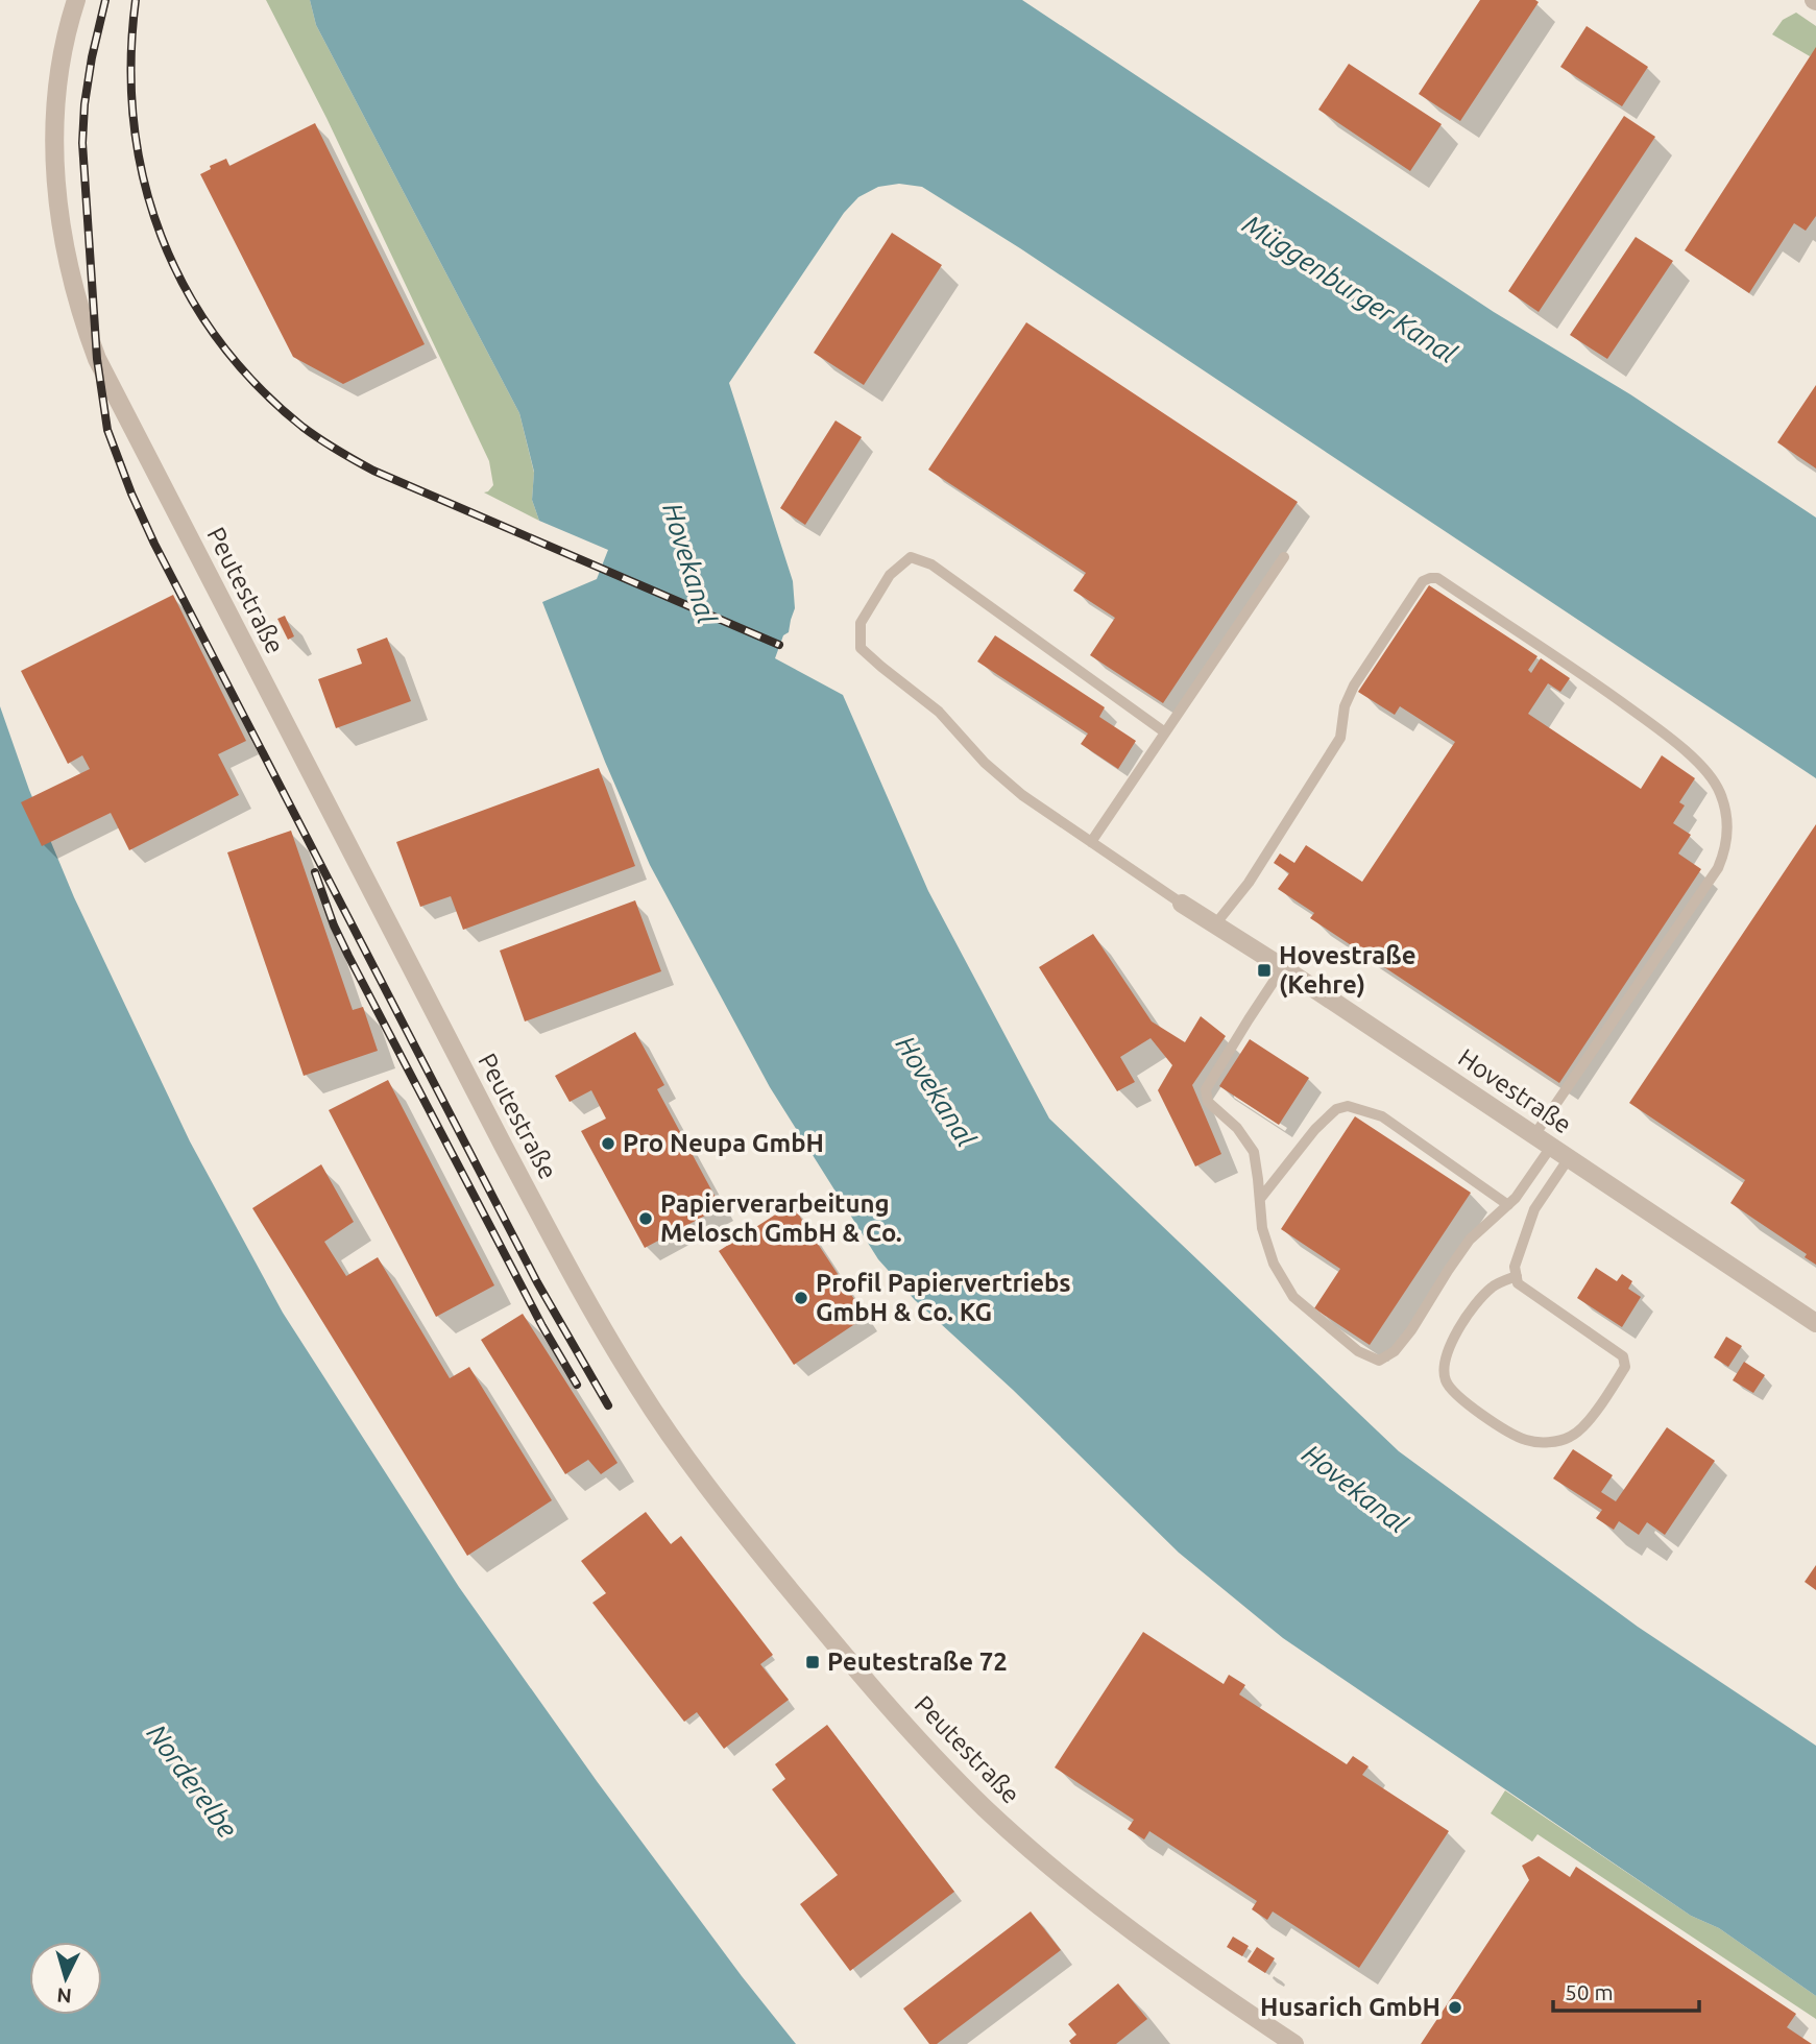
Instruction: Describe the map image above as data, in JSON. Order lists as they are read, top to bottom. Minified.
{"streets":{"street":["Peutestraße","Hovestraße"]},"water":["Müggenburger Kanal","Hovekanal","Norderelbe"],"places":{"transit":["Hovestraße (Kehre)","Peutestraße 72"],"other":["Pro Neupa GmbH","Papierverarbeitung Melosch GmbH & Co.","Profil Papiervertriebs GmbH & Co. KG","Husarich GmbH"]},"scale_bar":"50 m","north":"bottom"}
